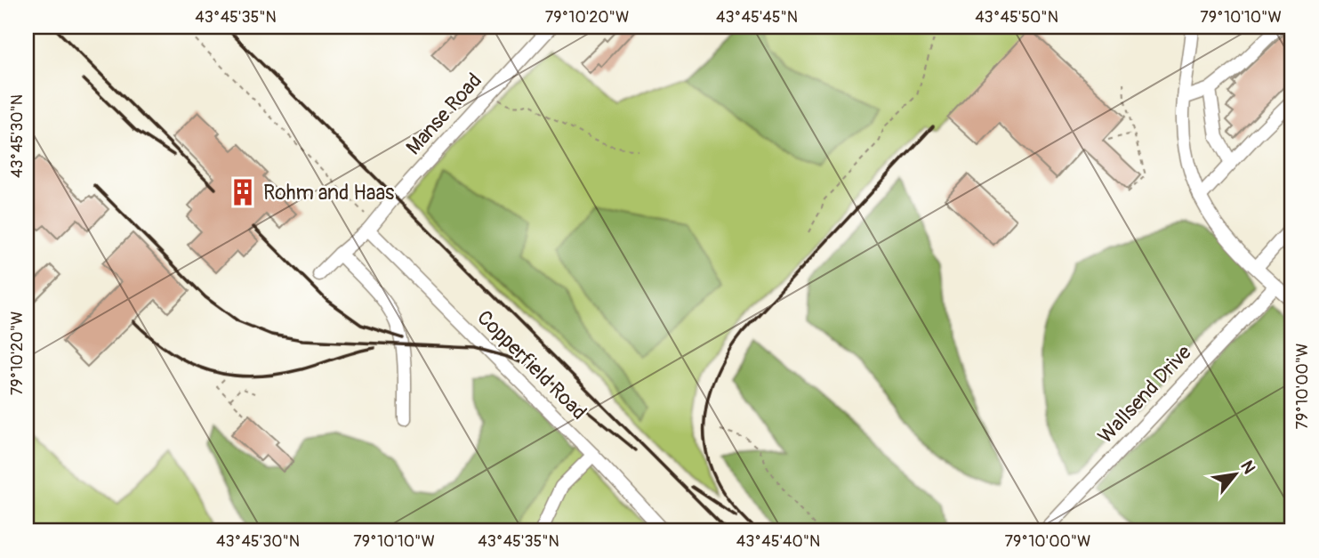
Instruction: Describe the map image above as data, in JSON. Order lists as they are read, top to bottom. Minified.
{"streets":{"street":["Manse Road","Copperfield Road","Wallsend Drive"]},"crossings":[["Manse Road","Copperfield Road"]],"places":{"building":["Rohm and Haas"]},"north":"top right","coordinates":["43°45'35\"N","79°10'20\"W","43°45'45\"N","43°45'50\"N","79°10'10\"W","43°45'30\"N","79°10'00\"W","43°45'40\"N"]}
